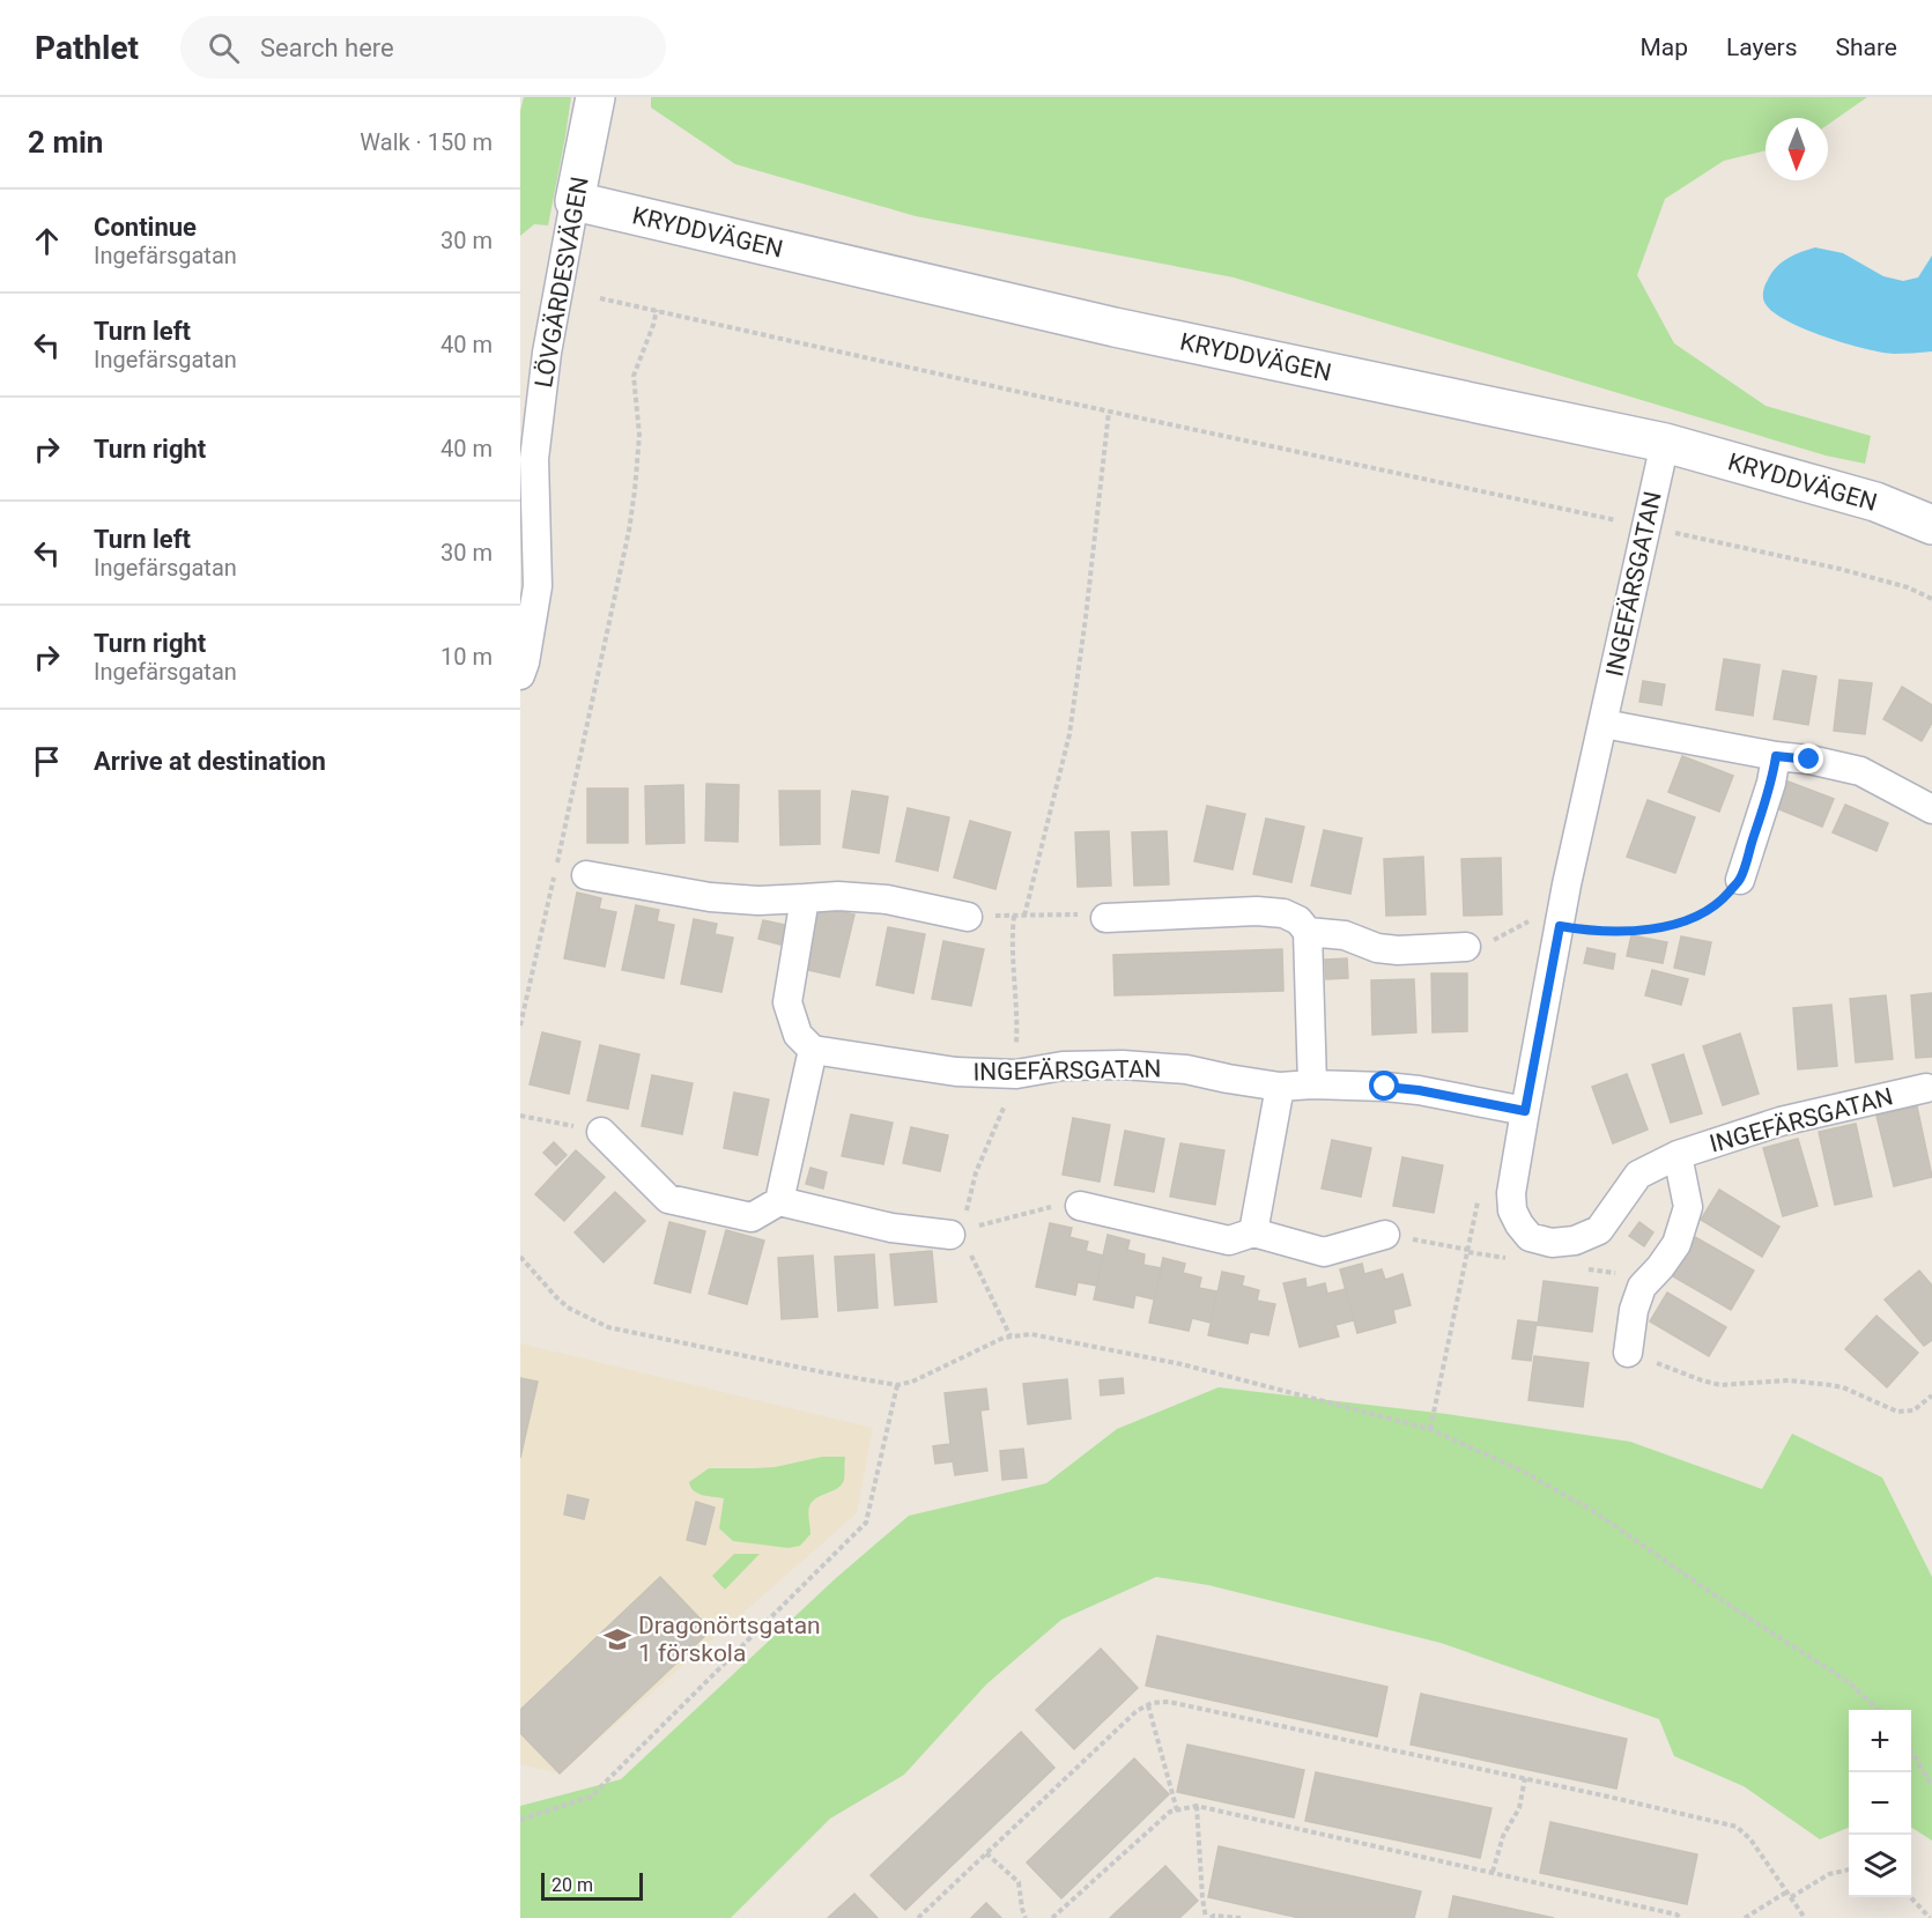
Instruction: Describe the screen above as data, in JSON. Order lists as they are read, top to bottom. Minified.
{"streets":{"street":["KRYDDVÄGEN","LÖVGÄRDESVÄGEN","INGEFÄRSGATAN"]},"crossings":[["KRYDDVÄGEN","LÖVGÄRDESVÄGEN"],["KRYDDVÄGEN","INGEFÄRSGATAN"]],"places":{"school or university":["Dragonörtsgatan 1 förskola"]},"scale_bar":"20 m","north":"bottom","page":{"header":"Pathlet","search":"Search here","nav":["Map","Layers","Share"],"heading":["2 min","Walk · 150 m"],"list":[["Continue","Ingefärsgatan","30 m"],["Turn left","Ingefärsgatan","40 m"],["Turn right","40 m"],["Turn left","Ingefärsgatan","30 m"],["Turn right","Ingefärsgatan","10 m"],"Arrive at destination"],"map_buttons":["+","−"],"scale":"20 m"}}
